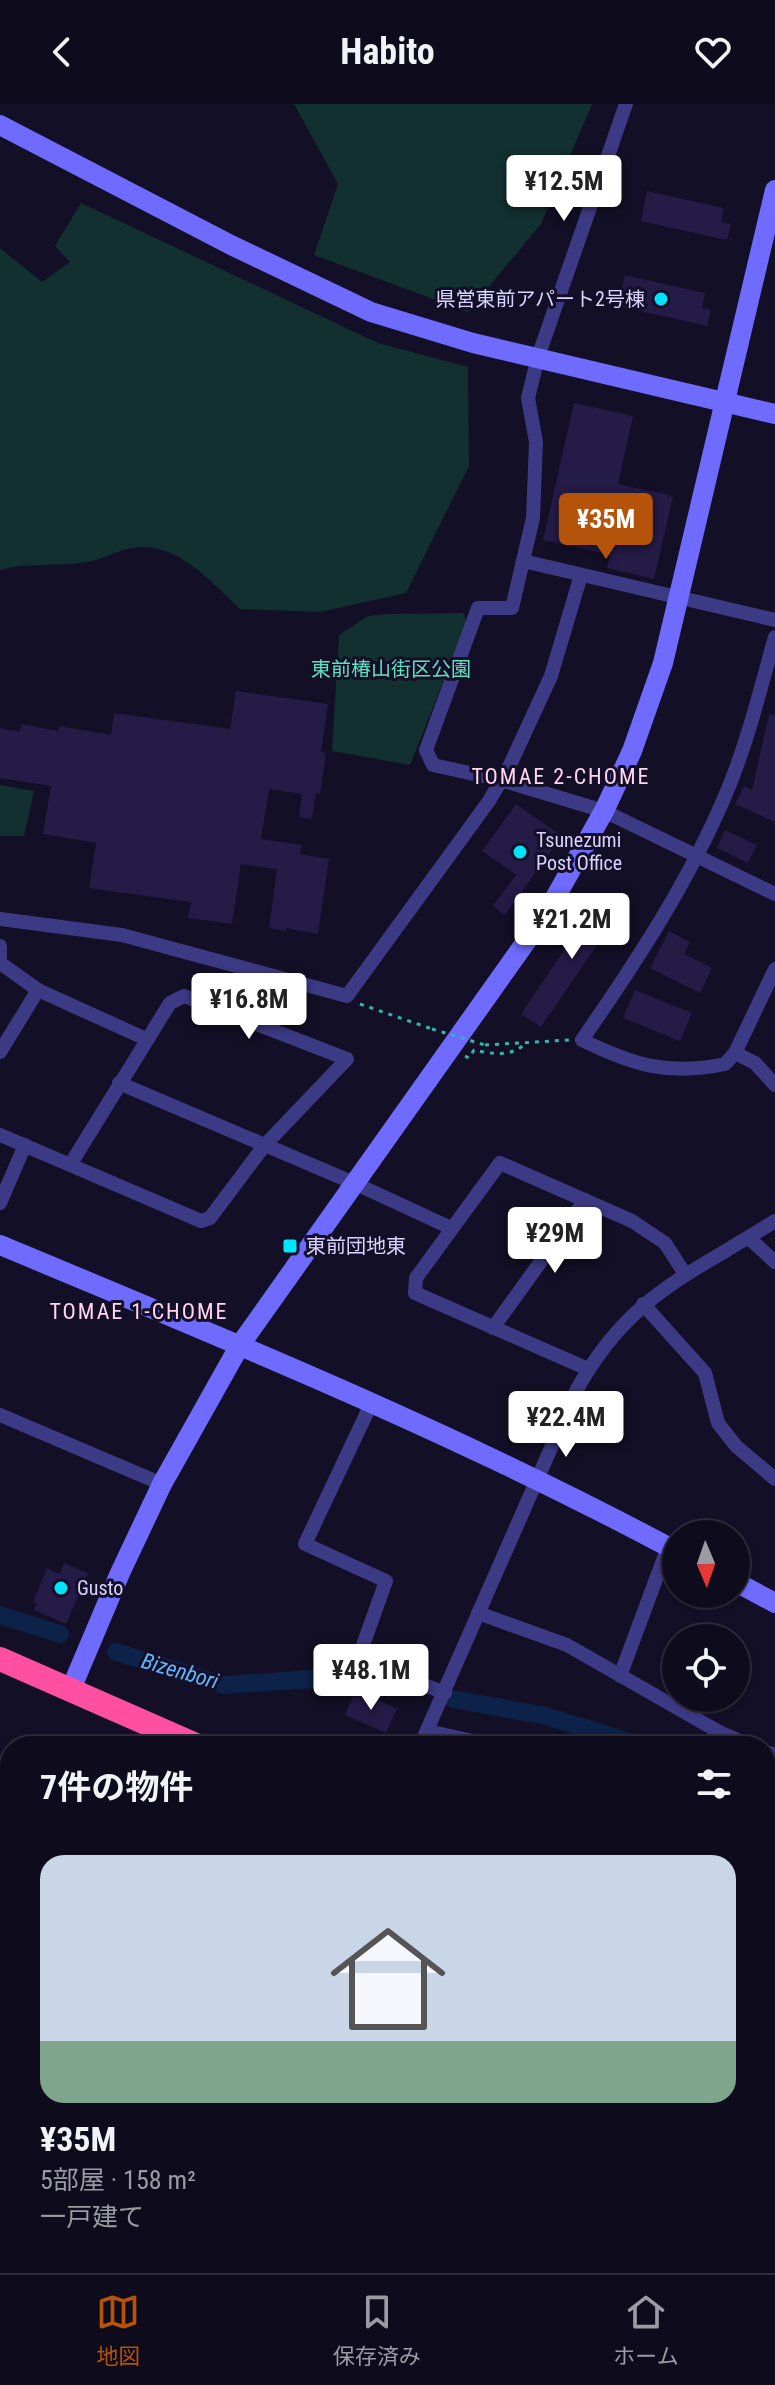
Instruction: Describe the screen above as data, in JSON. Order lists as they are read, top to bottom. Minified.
{"districts":["TOMAE 2-CHOME","TOMAE 1-CHOME"],"water":["Bizenbori"],"parks":["東前椿山街区公園"],"places":{"other":["県営東前アパート2号棟","Tsunezumi Post Office","Gusto"],"transit":["東前団地東"]},"north":"bottom","page":{"header":"Habito","price":["¥12.5M","¥35M","¥21.2M","¥16.8M","¥29M","¥22.4M","¥48.1M"],"heading":"7件の物件","list":[{"name":"¥35M","note":"5部屋 · 158 m² · 一戸建て"}],"tabs":["地図","保存済み","ホーム"]}}
